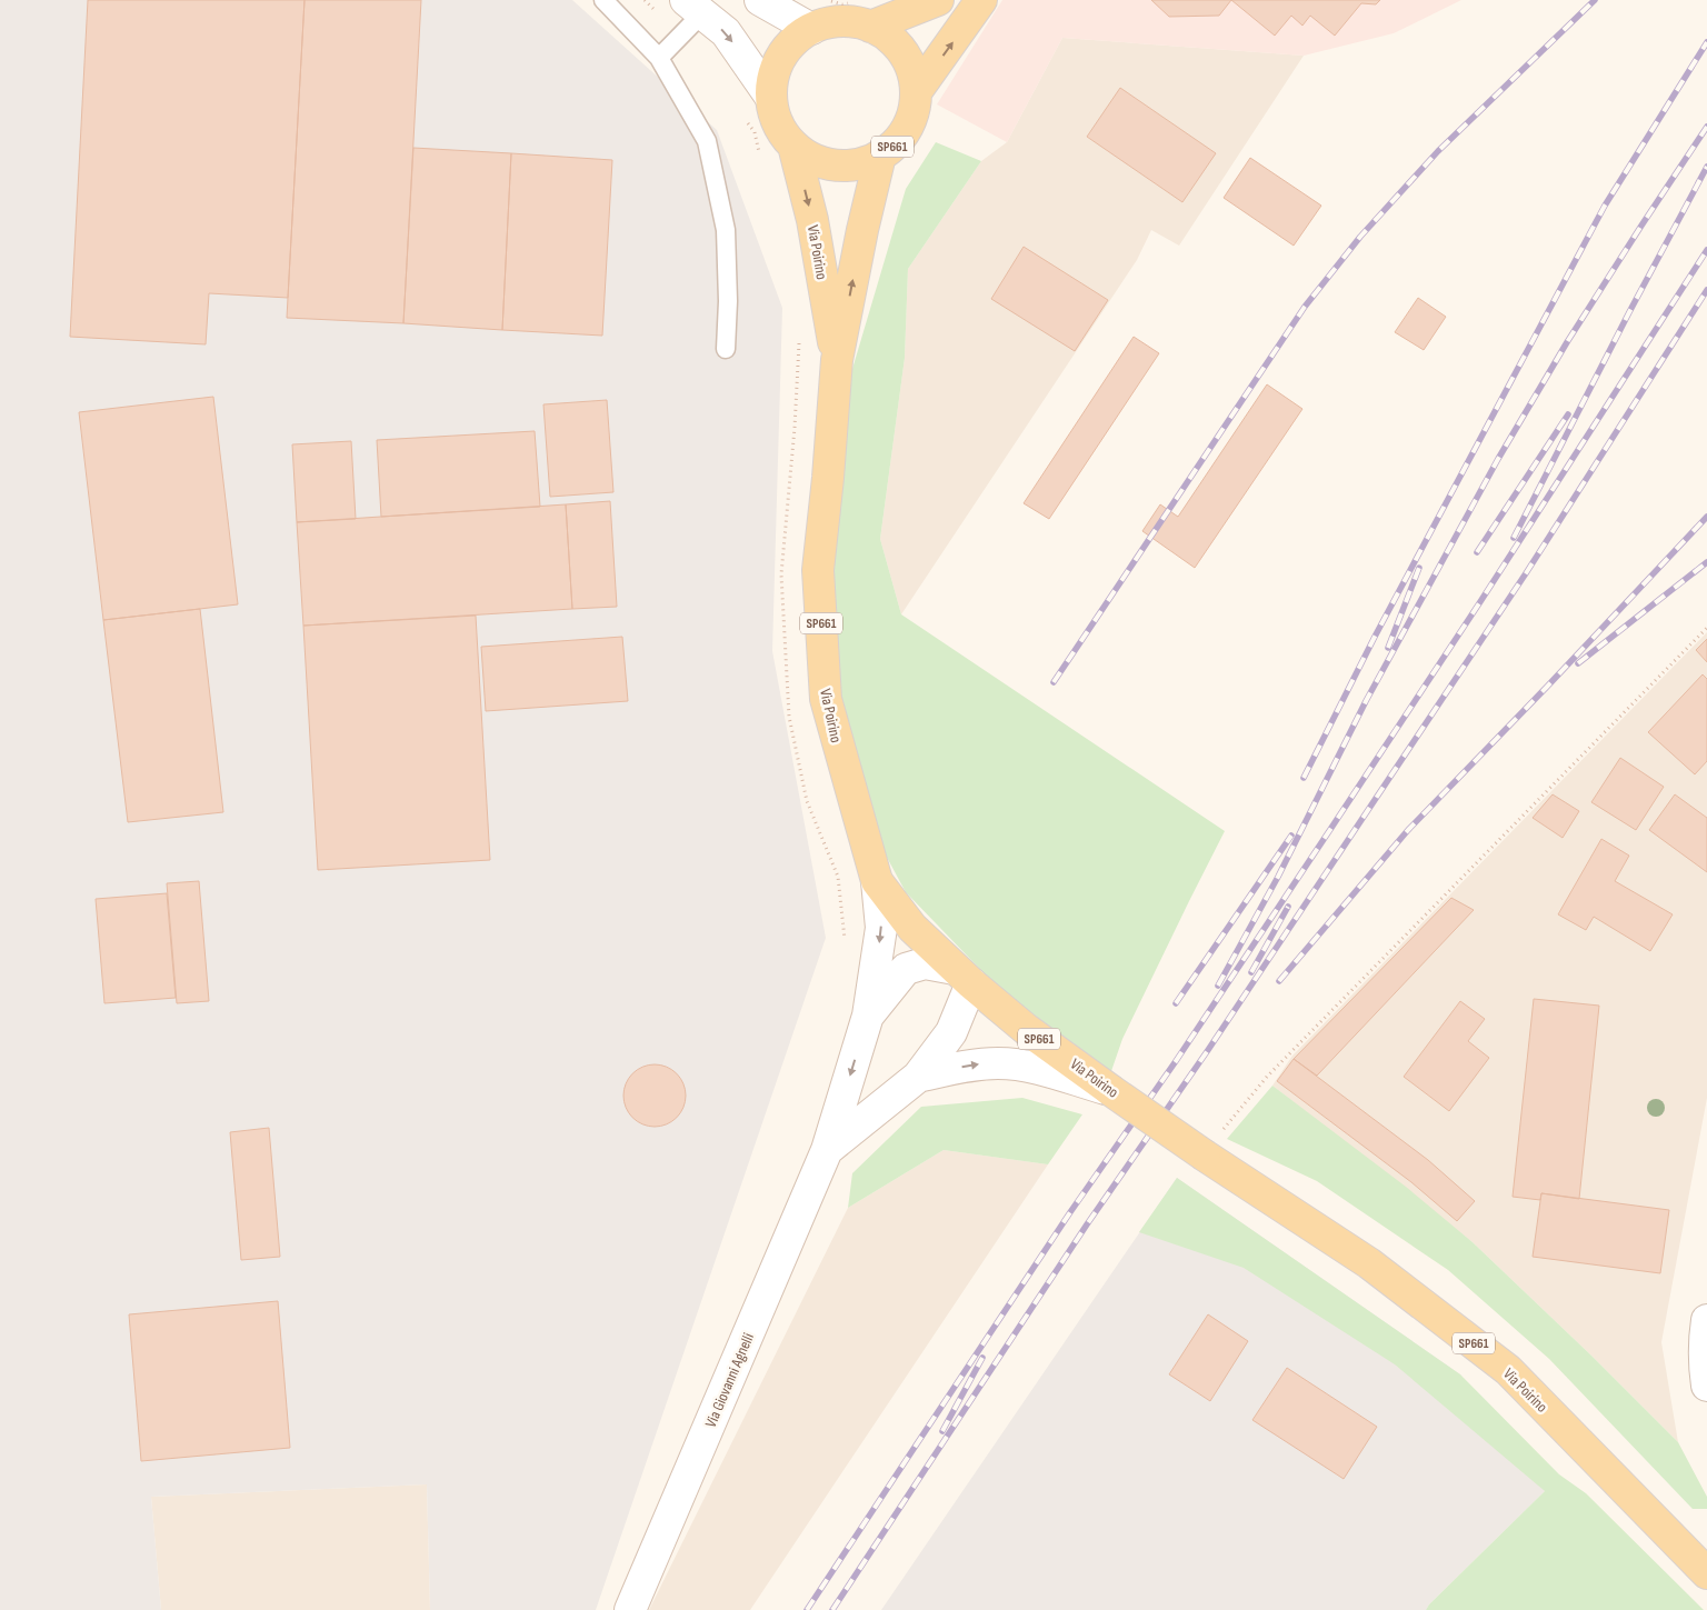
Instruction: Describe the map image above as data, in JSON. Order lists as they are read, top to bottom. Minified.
{"streets":{"main road":["SP661","Via Poirino"],"street":["Via Giovanni Agnelli"]},"crossings":[["SP661","Via Poirino"]]}
